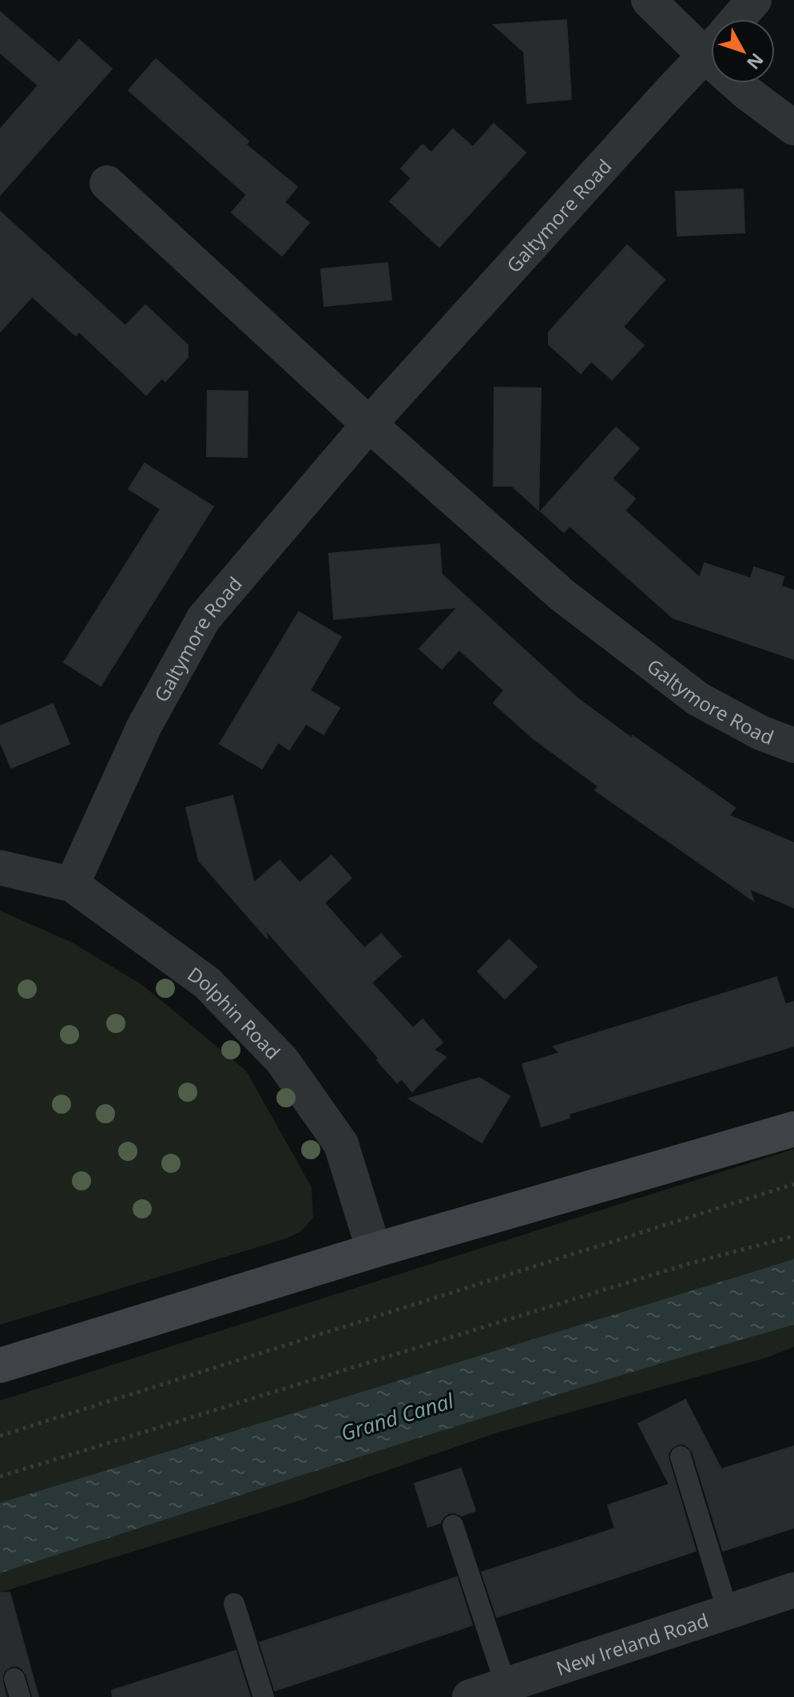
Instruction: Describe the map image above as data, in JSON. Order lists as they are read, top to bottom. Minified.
{"streets":{"street":["Galtymore Road","Dolphin Road","New Ireland Road"]},"crossings":[["Galtymore Road","Dolphin Road"]],"water":["Grand Canal"],"north":"bottom right"}
